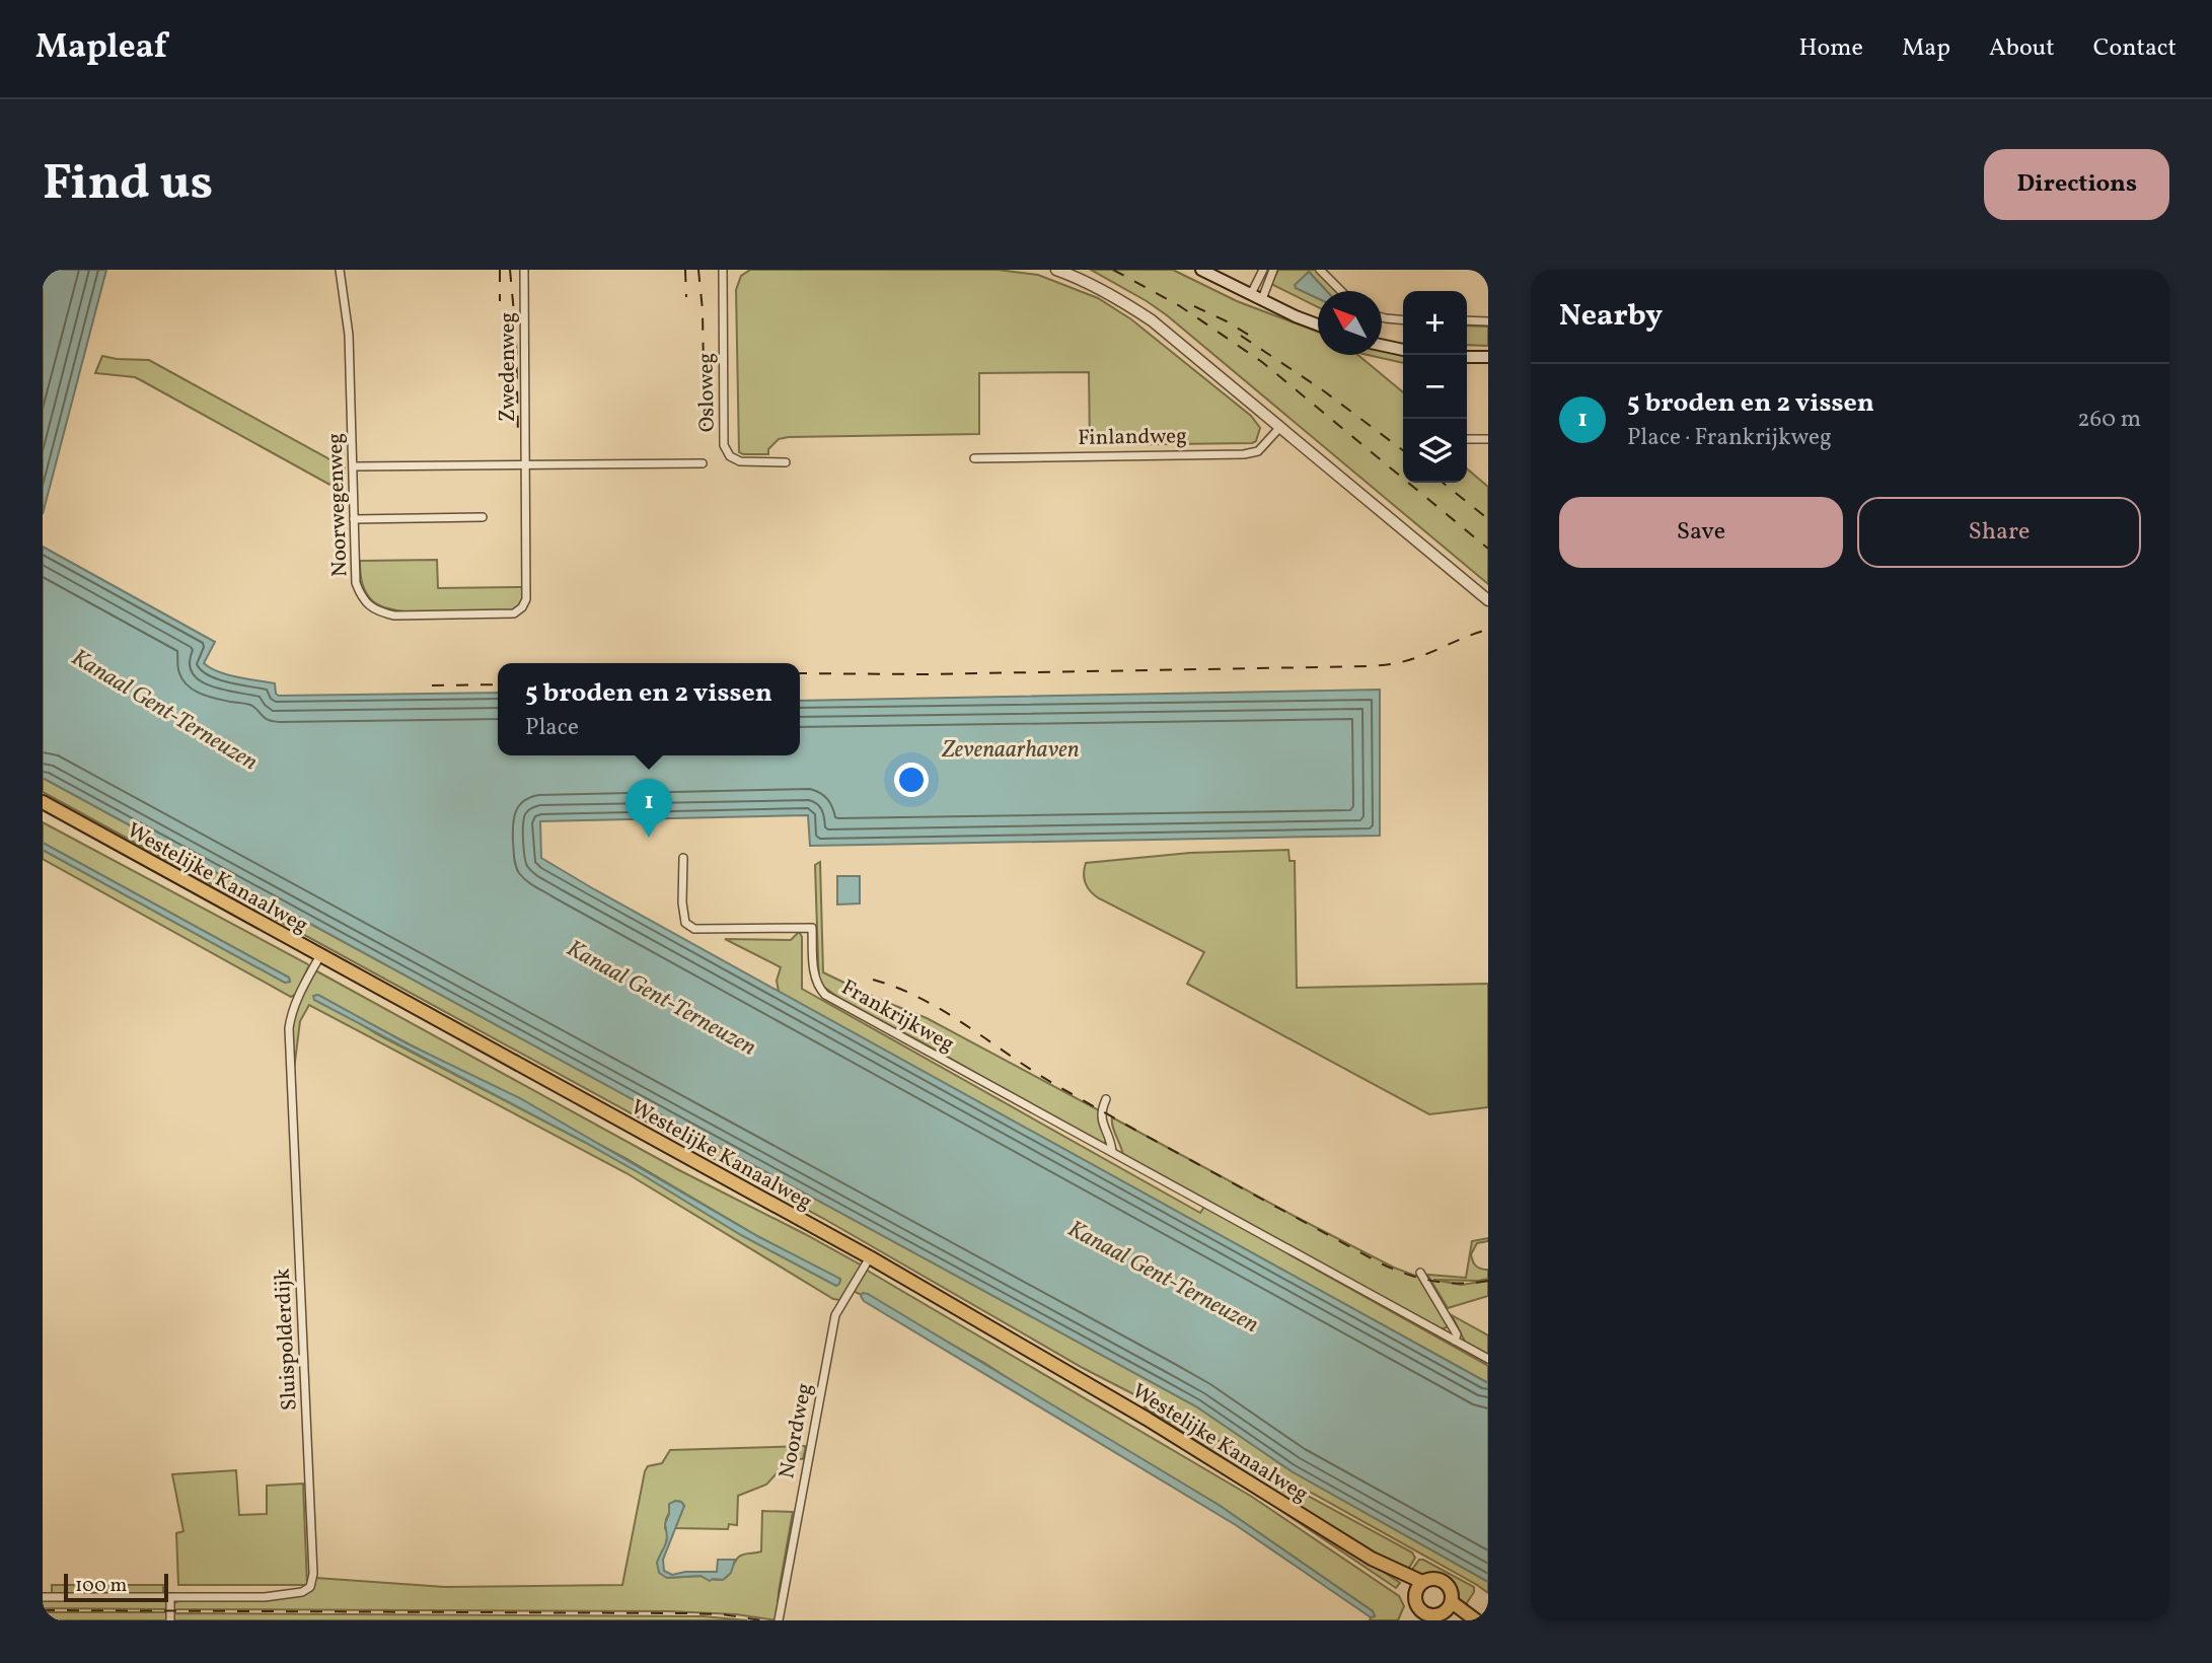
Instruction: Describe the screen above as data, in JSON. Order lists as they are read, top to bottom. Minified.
{"streets":{"main road":["Westelijke Kanaalweg"],"street":["Zwedenweg","Osloweg","Finlandweg","Noorwegenweg","Frankrijkweg","Sluispolderdijk","Noordweg"]},"crossings":[["Zwedenweg","Noorwegenweg"],["Westelijke Kanaalweg","Sluispolderdijk"],["Westelijke Kanaalweg","Noordweg"]],"water":["Kanaal Gent-Terneuzen","Zevenaarhaven"],"scale_bar":"100 m","north":"top left","page":{"header":"Mapleaf","nav":["Home","Map","About","Contact"],"buttons":["Directions",["Save","Share"]],"title":"Find us","heading":"Nearby","map_buttons":["+","−"],"list":[{"mark":"1","name":"5 broden en 2 vissen","note":"Place · Frankrijkweg","value":"260 m"}],"popup":["5 broden en 2 vissen","Place"],"pins":"1","scale":"100 m"}}
